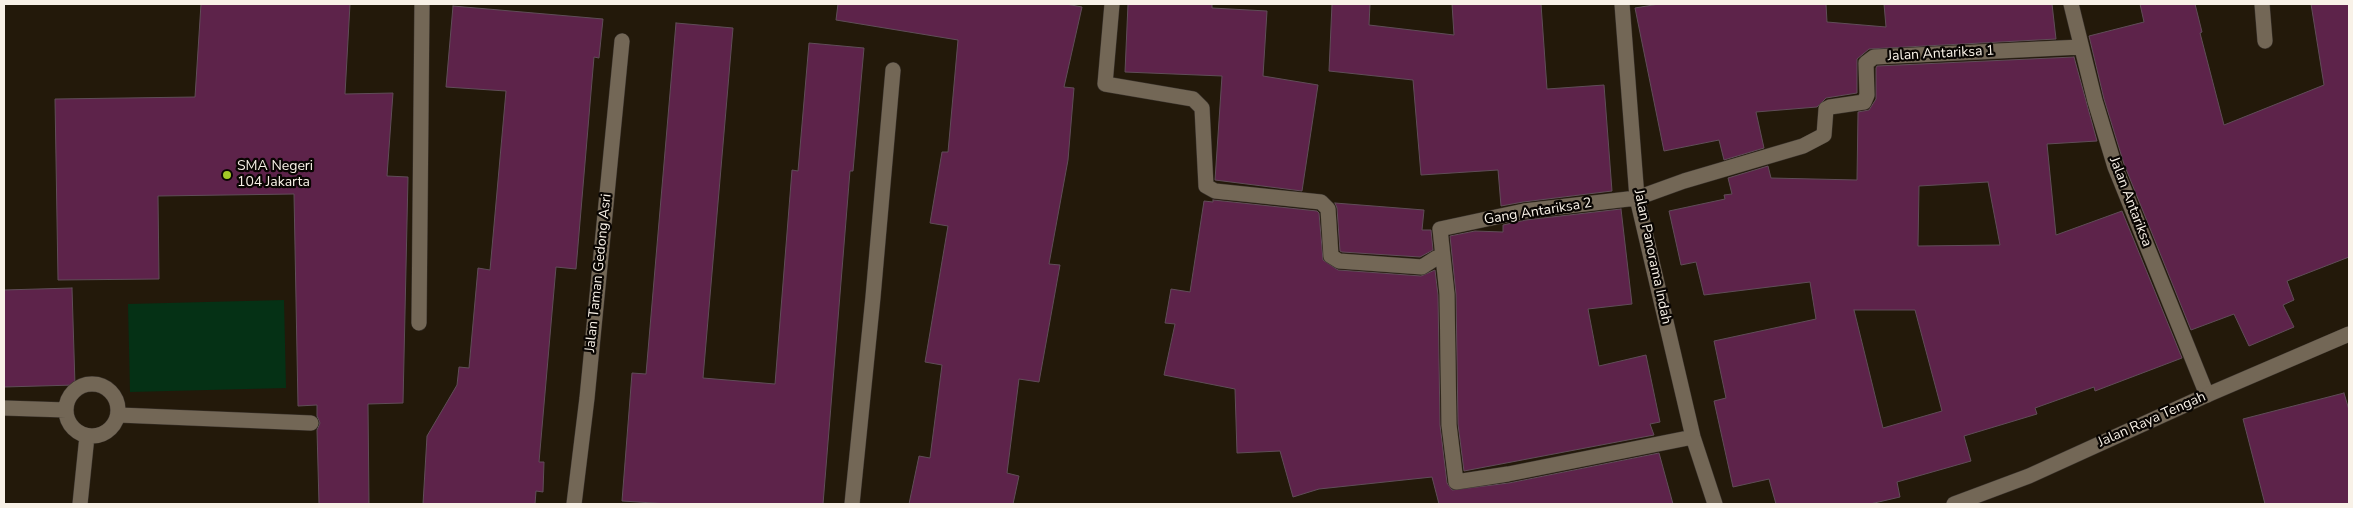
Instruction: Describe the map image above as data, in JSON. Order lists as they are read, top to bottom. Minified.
{"streets":{"street":["Jalan Antariksa 1","Jalan Antariksa","Gang Antariksa 2","Jalan Panorama Indah","Jalan Taman Gedong Asri","Jalan Raya Tengah"]},"crossings":[["Jalan Antariksa 1","Jalan Antariksa"],["Jalan Antariksa 1","Gang Antariksa 2"],["Jalan Antariksa 1","Jalan Panorama Indah"],["Jalan Antariksa","Jalan Raya Tengah"],["Gang Antariksa 2","Jalan Panorama Indah"]],"places":["SMA Negeri 104 Jakarta"]}
